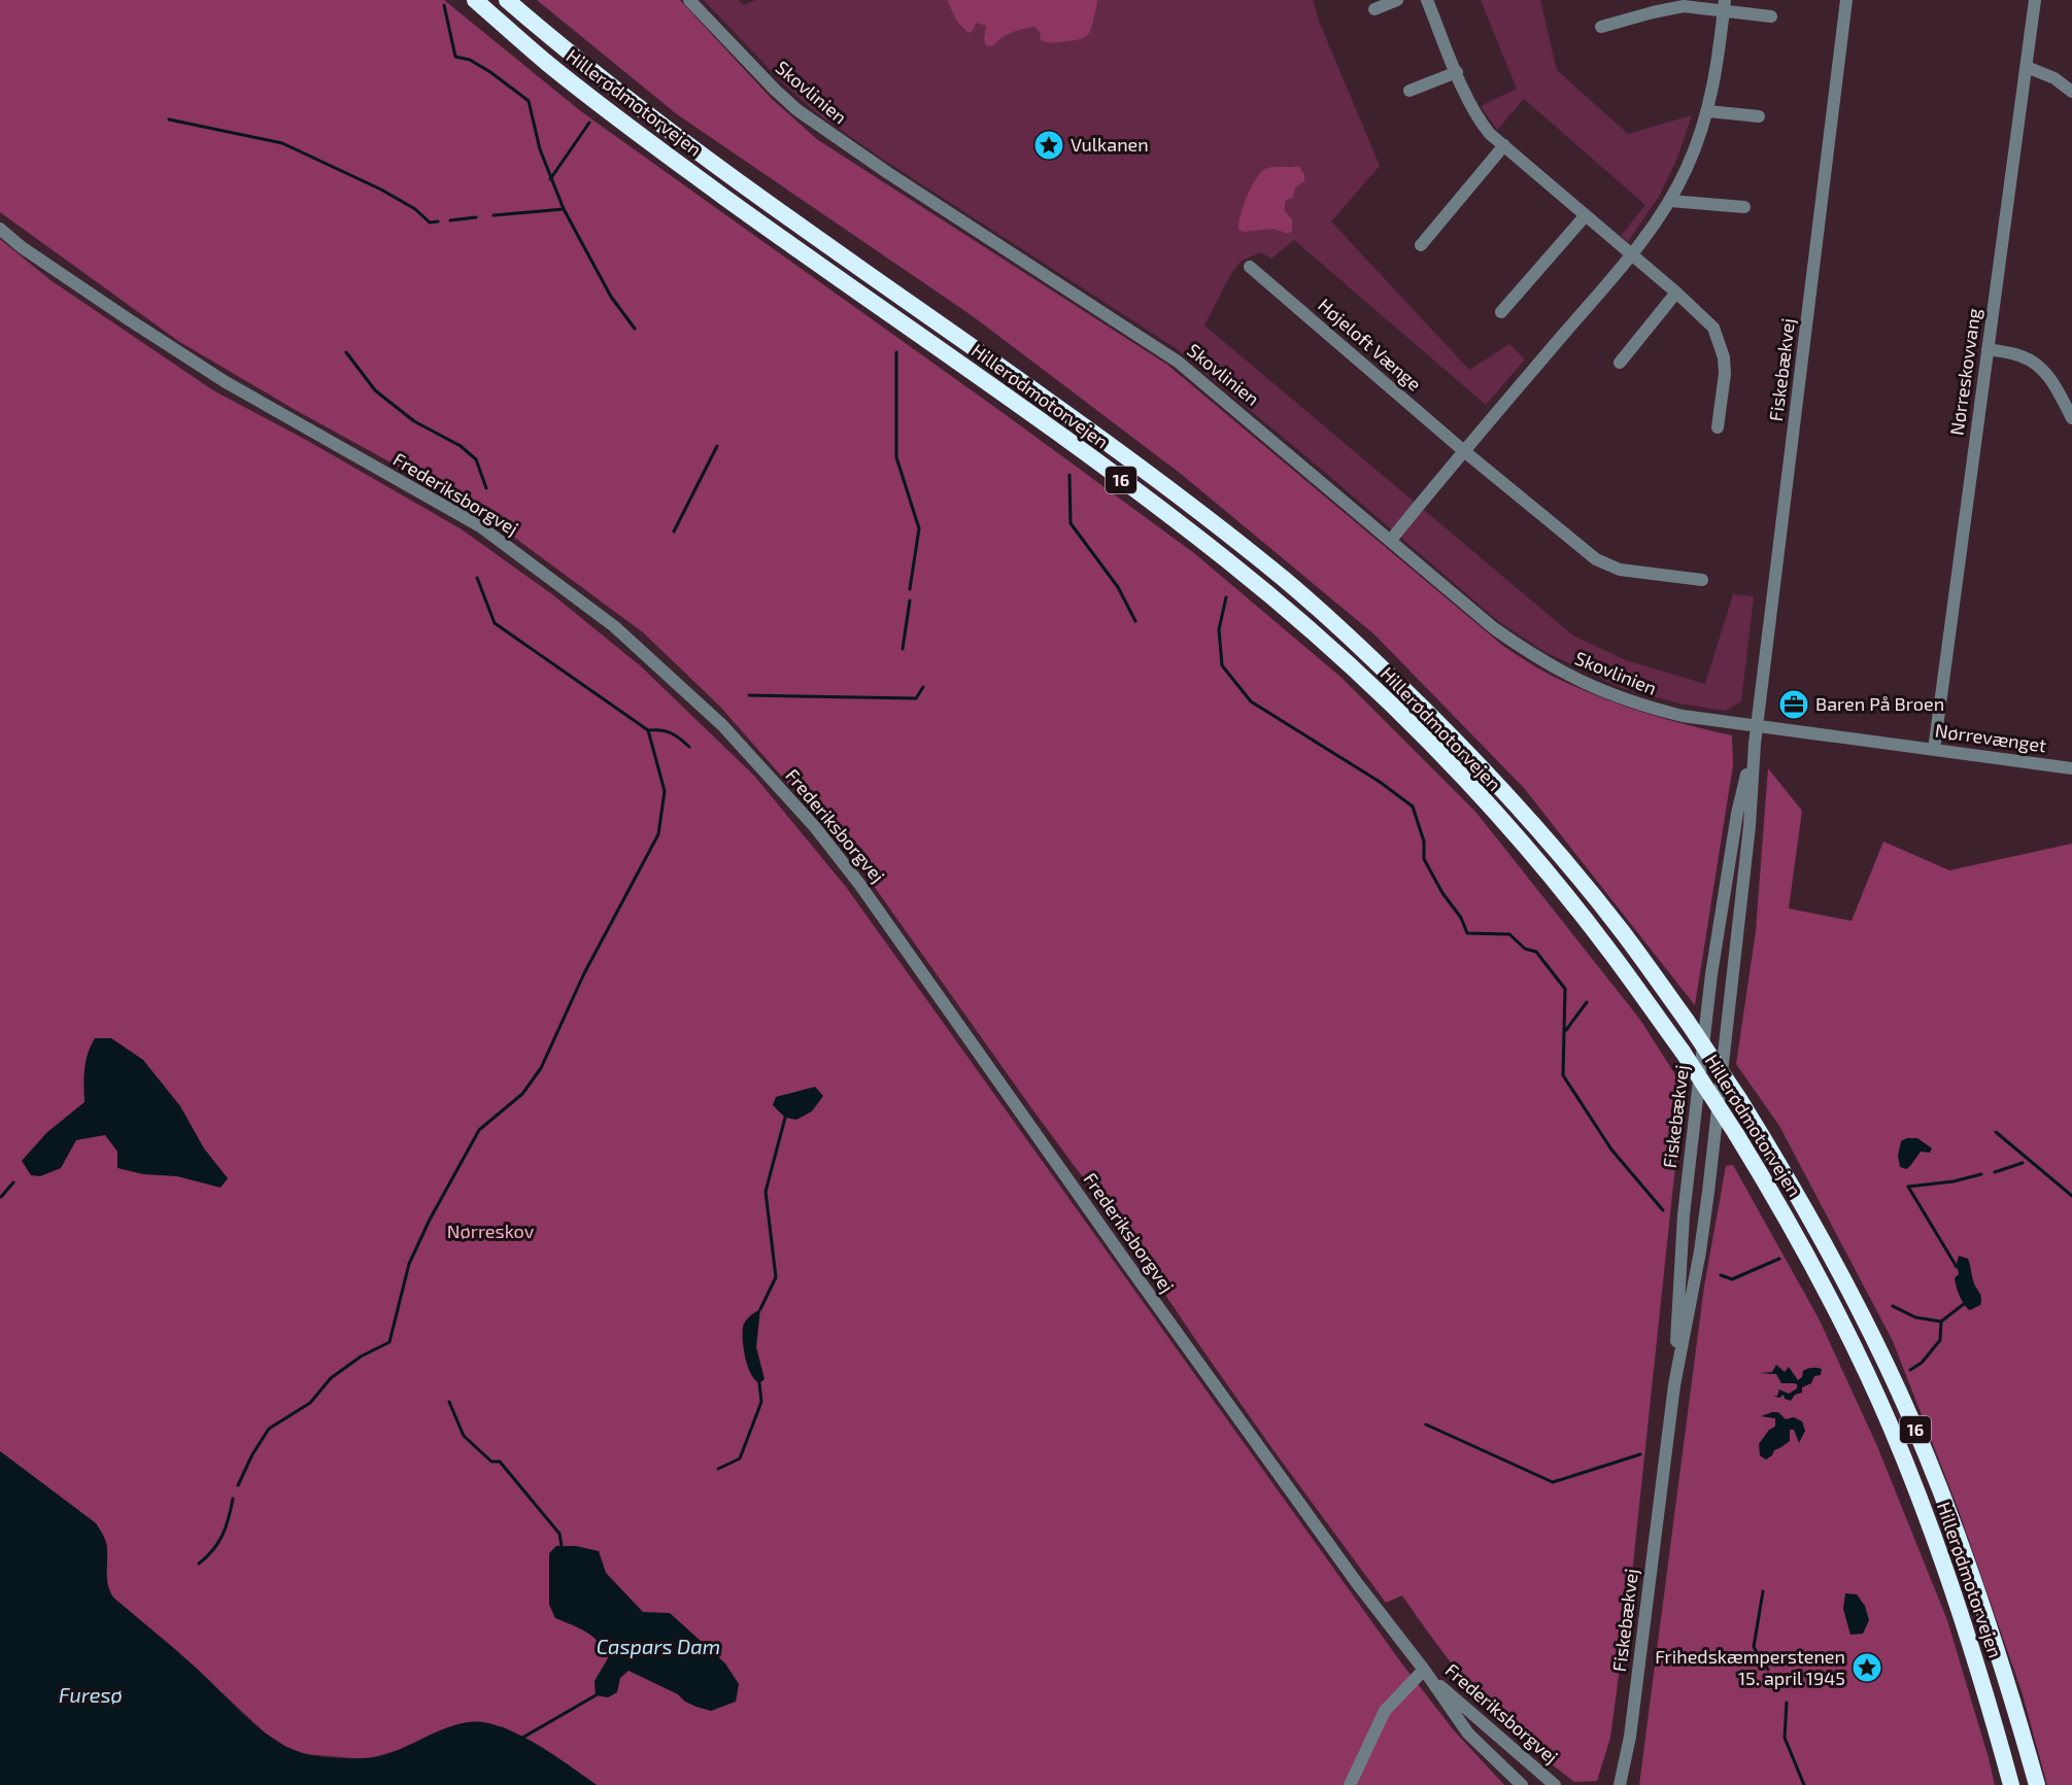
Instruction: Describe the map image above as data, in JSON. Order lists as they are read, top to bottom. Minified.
{"streets":{"highway":["Hillerødmotorvejen","16"],"street":["Skovlinien","Højeloft Vænge","Fiskebækvej","Nørreskovvang","Frederiksborgvej","Nørrevænget"]},"crossings":[["Skovlinien","Fiskebækvej"],["Skovlinien","Nørrevænget"],["Fiskebækvej","Nørrevænget"],["Nørreskovvang","Nørrevænget"]],"water":["Caspars Dam","Furesø"],"parks":["Nørreskov"],"places":{"place":["Vulkanen","Frihedskæmperstenen 15. april 1945"],"office":["Baren På Broen"]}}
